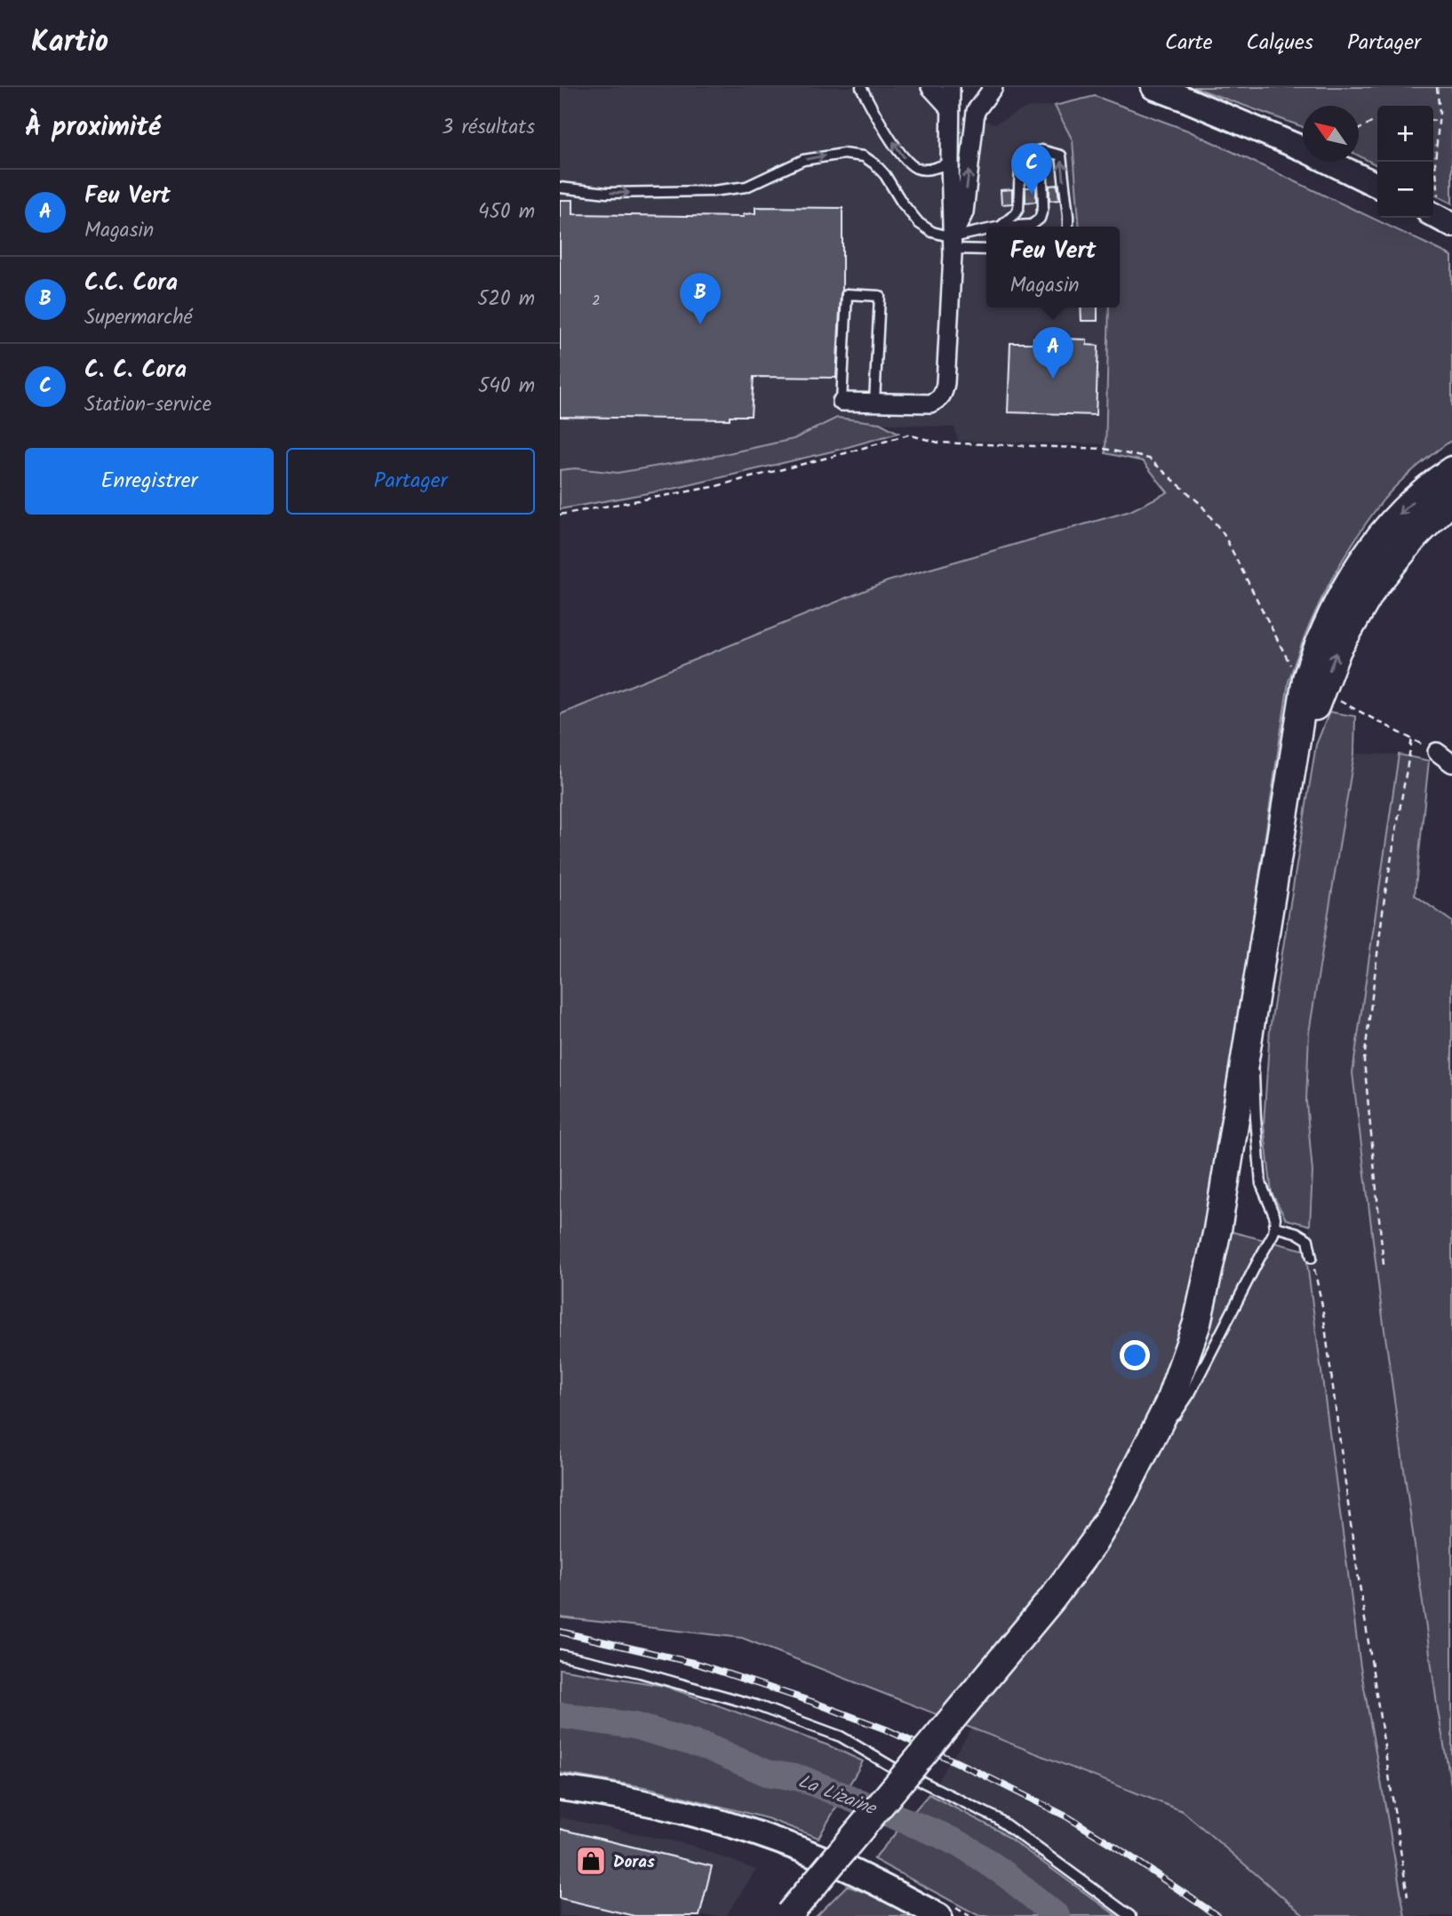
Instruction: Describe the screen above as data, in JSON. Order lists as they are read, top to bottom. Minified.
{"water":["La Lizaine"],"places":{"shop":["Doras"]},"house_numbers":["2"],"north":"top left","page":{"header":"Kartio","nav":["Carte","Calques","Partager"],"heading":["À proximité","3 résultats"],"map_buttons":["+","−"],"pins":["C","B","A"],"list":[{"mark":"A","name":"Feu Vert","note":"Magasin","value":"450 m"},{"mark":"B","name":"C.C. Cora","note":"Supermarché","value":"520 m"},{"mark":"C","name":"C. C. Cora","note":"Station-service","value":"540 m"}],"popup":["Feu Vert","Magasin"],"buttons":["Enregistrer","Partager"]}}
